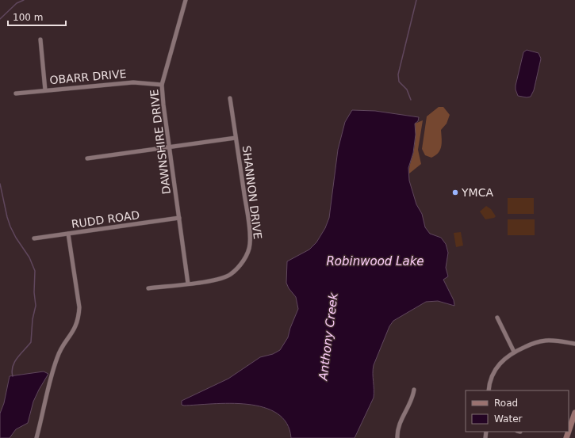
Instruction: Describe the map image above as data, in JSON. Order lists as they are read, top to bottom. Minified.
{"streets":{"street":["OBARR DRIVE","DAWNSHIRE DRIVE","SHANNON DRIVE","RUDD ROAD"]},"crossings":[["OBARR DRIVE","DAWNSHIRE DRIVE"],["DAWNSHIRE DRIVE","SHANNON DRIVE"],["DAWNSHIRE DRIVE","RUDD ROAD"]],"water":["Robinwood Lake","Anthony Creek"],"places":["YMCA"],"legend":["Road","Water"],"scale_bar":"100 m"}
